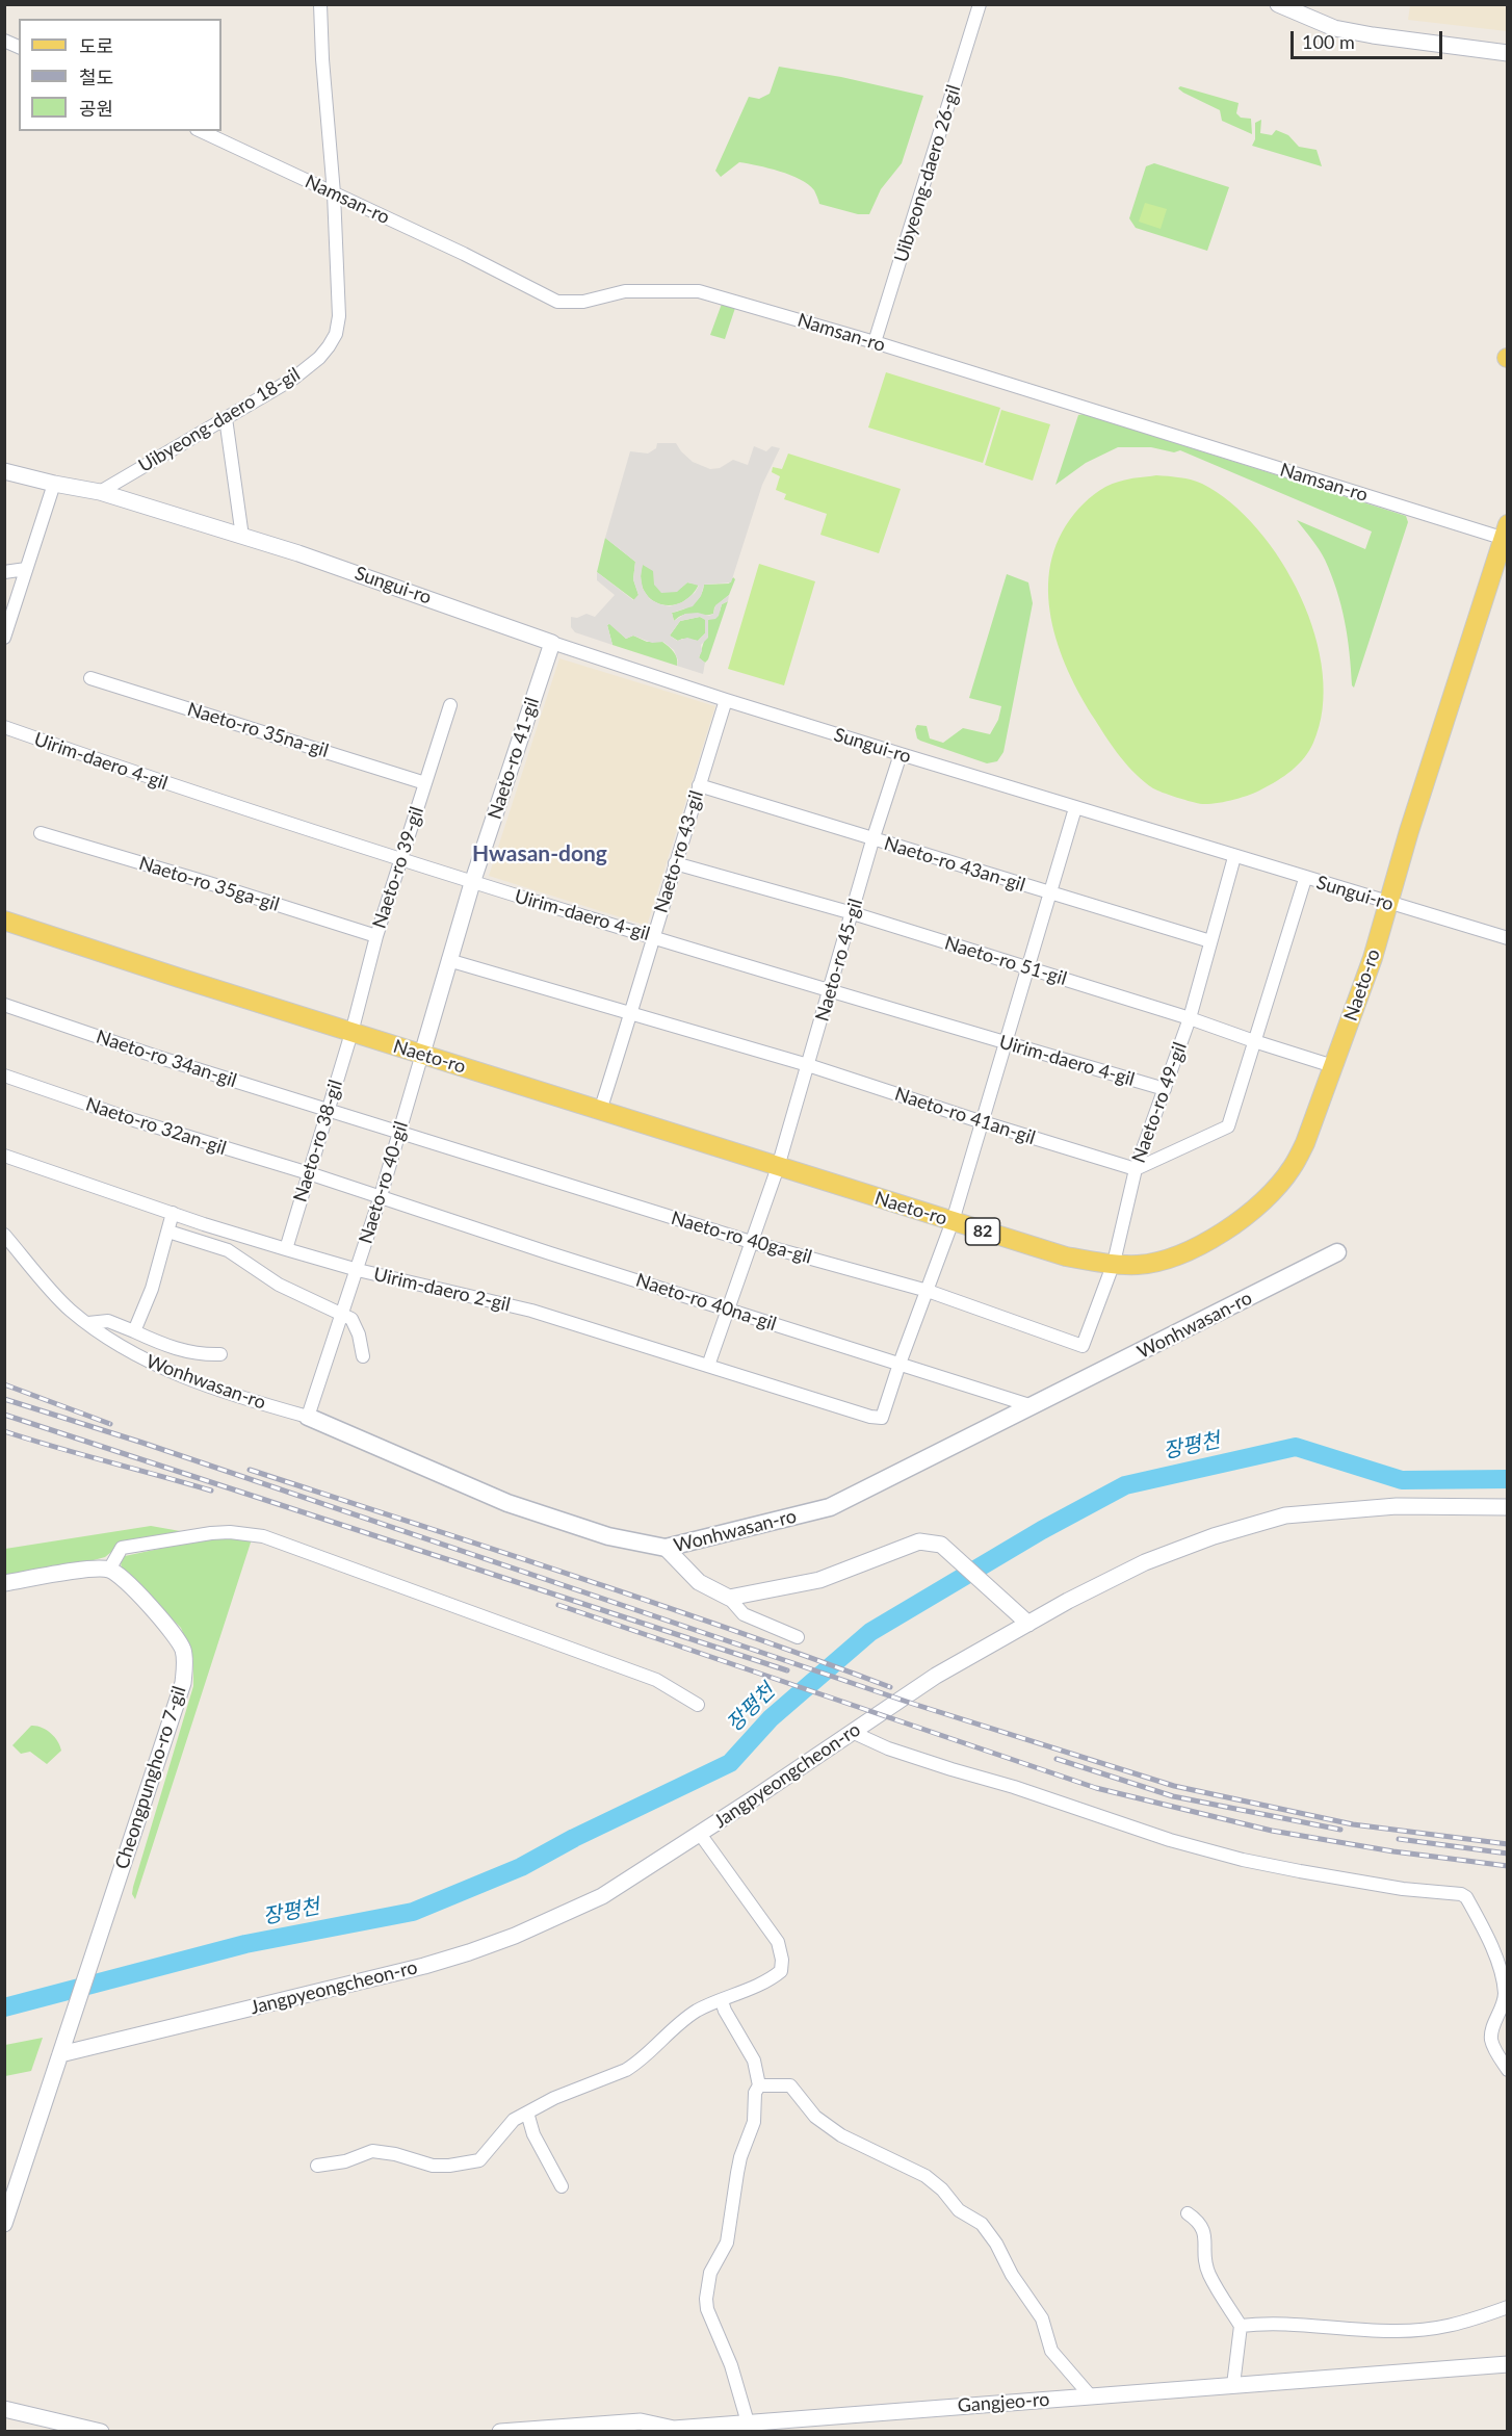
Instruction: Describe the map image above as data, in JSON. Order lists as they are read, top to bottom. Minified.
{"streets":{"main road":["Naeto-ro","82","Wonhwasan-ro"],"street":["Uibyeong-daero 26-gil","Namsan-ro","Uibyeong-daero 18-gil","Sungui-ro","Naeto-ro 35na-gil","Naeto-ro 41-gil","Uirim-daero 4-gil","Naeto-ro 43-gil","Naeto-ro 43an-gil","Naeto-ro 39-gil","Naeto-ro 35ga-gil","Naeto-ro 45-gil","Naeto-ro 51-gil","Naeto-ro 34an-gil","Naeto-ro 49-gil","Naeto-ro 41an-gil","Naeto-ro 32an-gil","Naeto-ro 38-gil","Naeto-ro 40-gil","Naeto-ro 40ga-gil","Uirim-daero 2-gil","Naeto-ro 40na-gil","Jangpyeongcheon-ro","Cheongpungho-ro 7-gil","Gangjeo-ro"]},"crossings":[["Uibyeong-daero 26-gil","Namsan-ro"],["Namsan-ro","Uibyeong-daero 18-gil"],["Namsan-ro","Naeto-ro"],["Uibyeong-daero 18-gil","Sungui-ro"],["Sungui-ro","Naeto-ro 41-gil"],["Sungui-ro","Naeto-ro 43-gil"],["Sungui-ro","Naeto-ro 45-gil"],["Sungui-ro","Naeto-ro"],["Sungui-ro","Naeto-ro 49-gil"],["Naeto-ro 35na-gil","Naeto-ro 39-gil"],["Naeto-ro 41-gil","Uirim-daero 4-gil"],["Naeto-ro 41-gil","Naeto-ro"],["Naeto-ro 41-gil","Naeto-ro 41an-gil"],["Naeto-ro 41-gil","Naeto-ro 40-gil"],["Uirim-daero 4-gil","Naeto-ro 43-gil"],["Uirim-daero 4-gil","Naeto-ro 39-gil"],["Uirim-daero 4-gil","Naeto-ro 45-gil"],["Uirim-daero 4-gil","Naeto-ro 49-gil"],["Naeto-ro 43-gil","Naeto-ro 43an-gil"],["Naeto-ro 43-gil","Naeto-ro 51-gil"],["Naeto-ro 43-gil","Naeto-ro"],["Naeto-ro 43-gil","Naeto-ro 41an-gil"],["Naeto-ro 43an-gil","Naeto-ro 45-gil"],["Naeto-ro 43an-gil","Naeto-ro 49-gil"],["Naeto-ro 39-gil","Naeto-ro 35ga-gil"],["Naeto-ro 39-gil","Naeto-ro"],["Naeto-ro 39-gil","Naeto-ro 38-gil"],["Naeto-ro 45-gil","Naeto-ro 51-gil"],["Naeto-ro 45-gil","Naeto-ro"],["Naeto-ro 45-gil","Naeto-ro 41an-gil"],["Naeto-ro 45-gil","Naeto-ro 40ga-gil"],["Naeto-ro 45-gil","Uirim-daero 2-gil"],["Naeto-ro 45-gil","Naeto-ro 40na-gil"],["Naeto-ro 51-gil","Naeto-ro"],["Naeto-ro 51-gil","Naeto-ro 49-gil"],["Naeto-ro","Naeto-ro 49-gil"],["Naeto-ro","Naeto-ro 38-gil"],["Naeto-ro","Naeto-ro 40-gil"],["Naeto-ro 34an-gil","Naeto-ro 38-gil"],["Naeto-ro 34an-gil","Naeto-ro 40-gil"],["Naeto-ro 34an-gil","Naeto-ro 40ga-gil"],["Naeto-ro 49-gil","Naeto-ro 41an-gil"],["Naeto-ro 49-gil","Naeto-ro 40ga-gil"],["Naeto-ro 32an-gil","Naeto-ro 38-gil"],["Naeto-ro 32an-gil","Naeto-ro 40-gil"],["Naeto-ro 32an-gil","Naeto-ro 40na-gil"],["Naeto-ro 38-gil","Uirim-daero 2-gil"],["Naeto-ro 40-gil","Naeto-ro 40ga-gil"],["Naeto-ro 40-gil","Uirim-daero 2-gil"],["Naeto-ro 40-gil","Naeto-ro 40na-gil"],["Naeto-ro 40-gil","Wonhwasan-ro"],["Uirim-daero 2-gil","Naeto-ro 40na-gil"],["Naeto-ro 40na-gil","Wonhwasan-ro"],["Jangpyeongcheon-ro","Cheongpungho-ro 7-gil"]],"districts":["Hwasan-dong"],"water":["장평천"],"legend":["도로","철도","공원"],"scale_bar":"100 m"}
